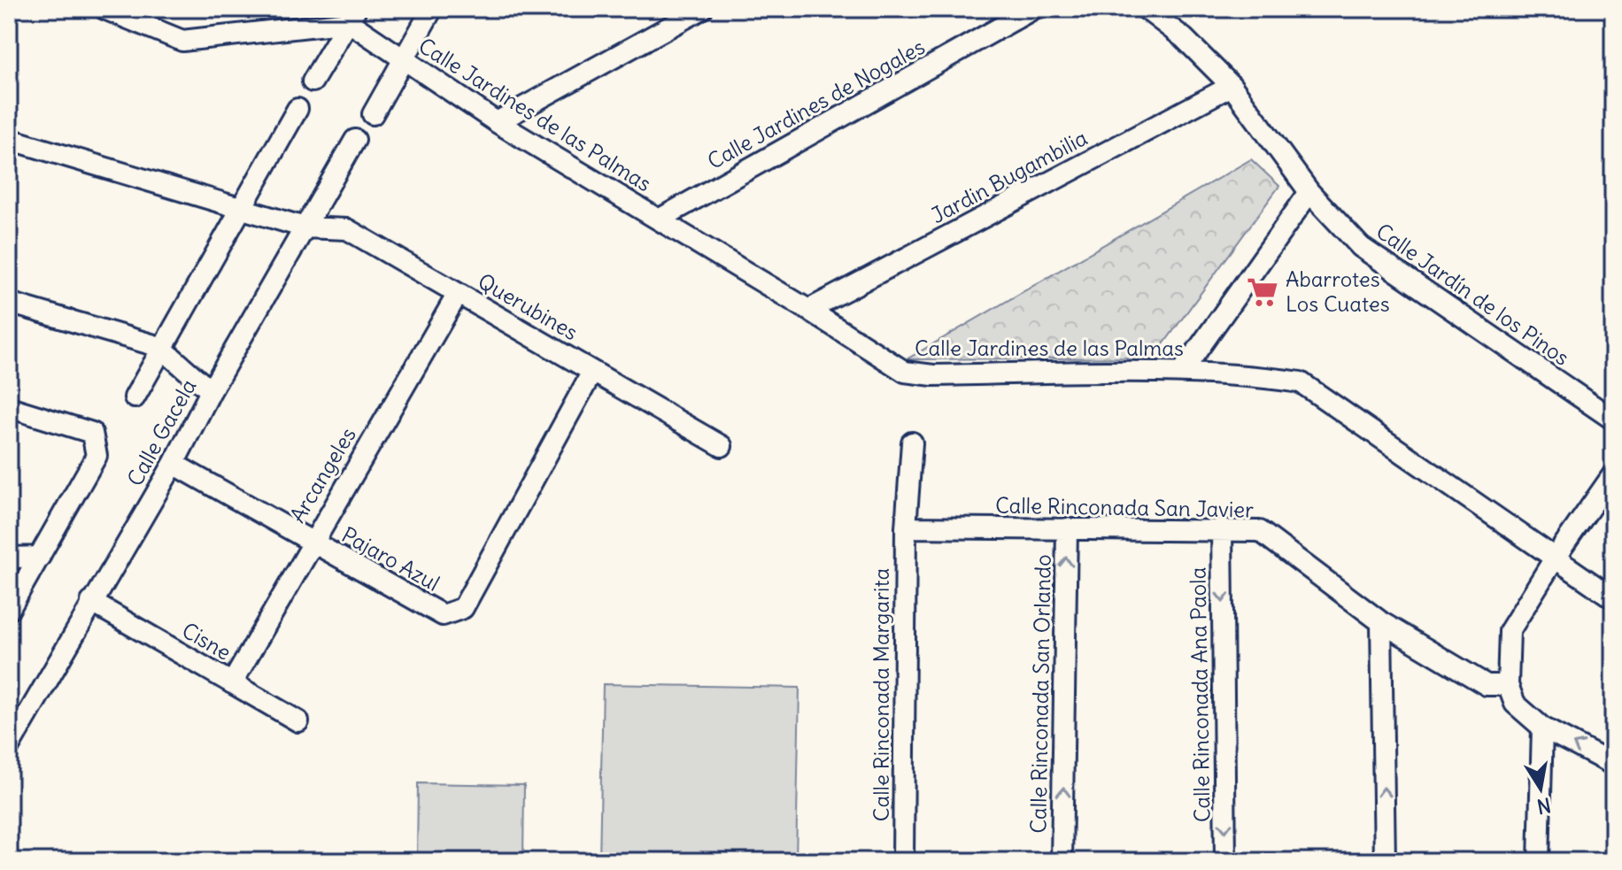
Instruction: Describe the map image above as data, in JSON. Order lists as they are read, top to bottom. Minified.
{"streets":{"street":["Calle Jardines de Nogales","Calle Jardines de las Palmas","Jardin Bugambilia","Calle Jardín de los Pinos","Querubines","Calle Gacela","Arcangeles","Calle Rinconada San Javier","Pajaro Azul","Cisne","Calle Rinconada San Orlando","Calle Rinconada Margarita","Calle Rinconada Ana Paola"]},"crossings":[["Calle Jardines de Nogales","Calle Jardines de las Palmas"],["Calle Jardines de las Palmas","Jardin Bugambilia"],["Jardin Bugambilia","Calle Jardín de los Pinos"],["Querubines","Calle Gacela"],["Querubines","Arcangeles"],["Querubines","Pajaro Azul"],["Calle Gacela","Pajaro Azul"],["Calle Gacela","Cisne"],["Arcangeles","Pajaro Azul"],["Arcangeles","Cisne"],["Calle Rinconada San Javier","Calle Rinconada San Orlando"],["Calle Rinconada San Javier","Calle Rinconada Margarita"],["Calle Rinconada San Javier","Calle Rinconada Ana Paola"]],"one_way":["Calle Rinconada San Orlando"],"places":{"supermarket":["Abarrotes Los Cuates"]},"north":"bottom"}
